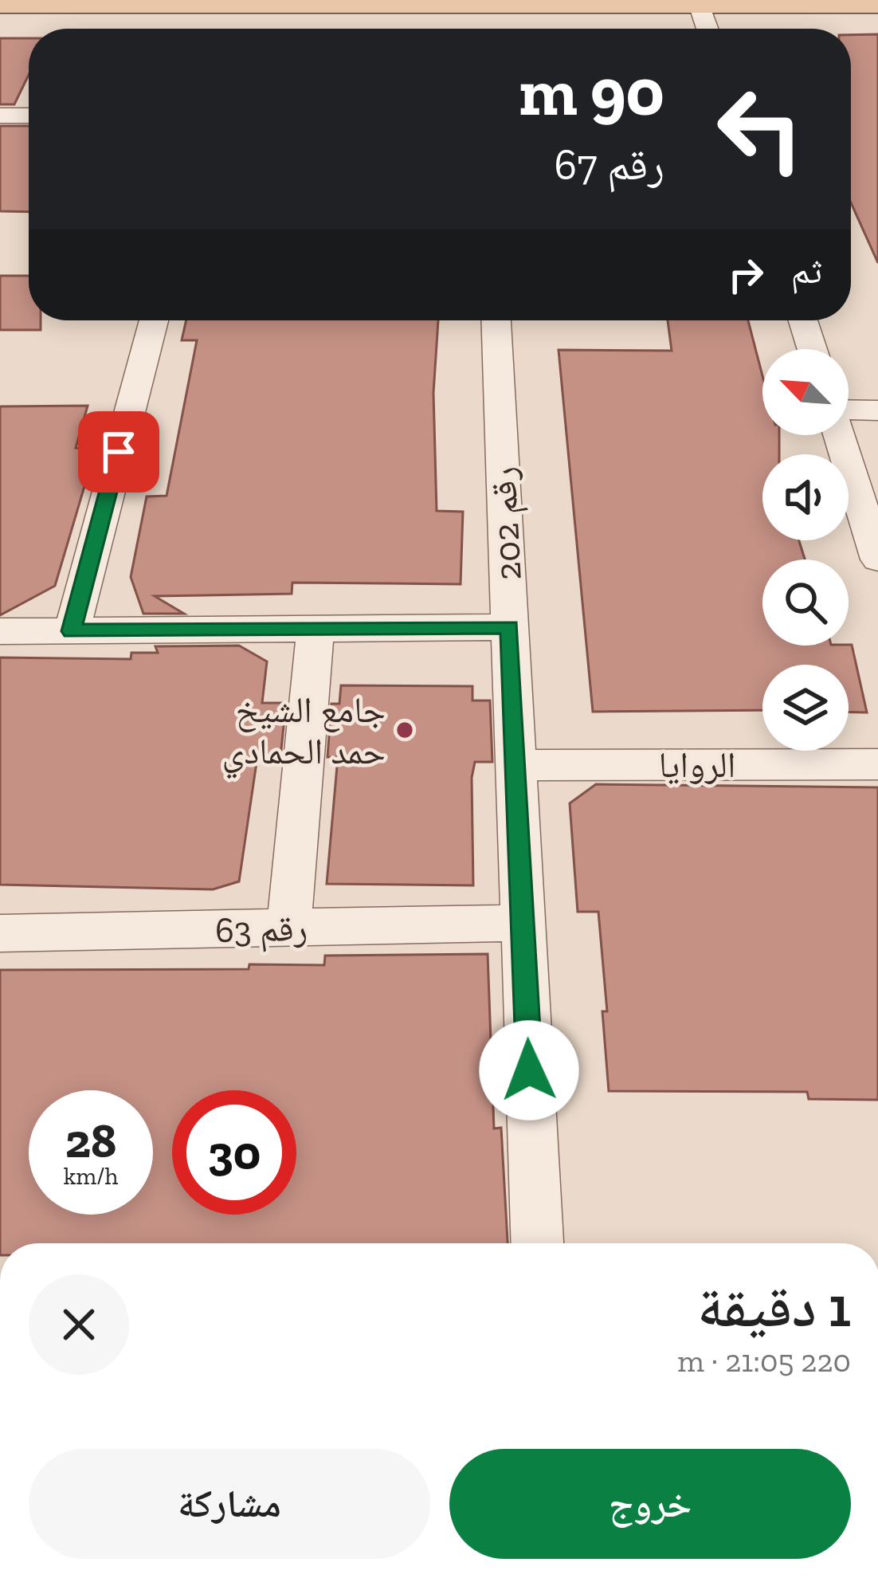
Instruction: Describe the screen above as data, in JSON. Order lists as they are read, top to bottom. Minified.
{"streets":{"street":["رقم 202","الروايا","رقم 63"]},"crossings":[["رقم 202","الروايا"],["رقم 202","رقم 63"]],"places":["جامع الشيخ حمد الحمادي"],"north":"top left","page":{"turn":["90 m","رقم 67"],"then":"ثم","speed":"28 km/h","limit":"30","heading":["1 دقيقة","220 m · 21:05"],"buttons":["خروج","مشاركة"]}}
